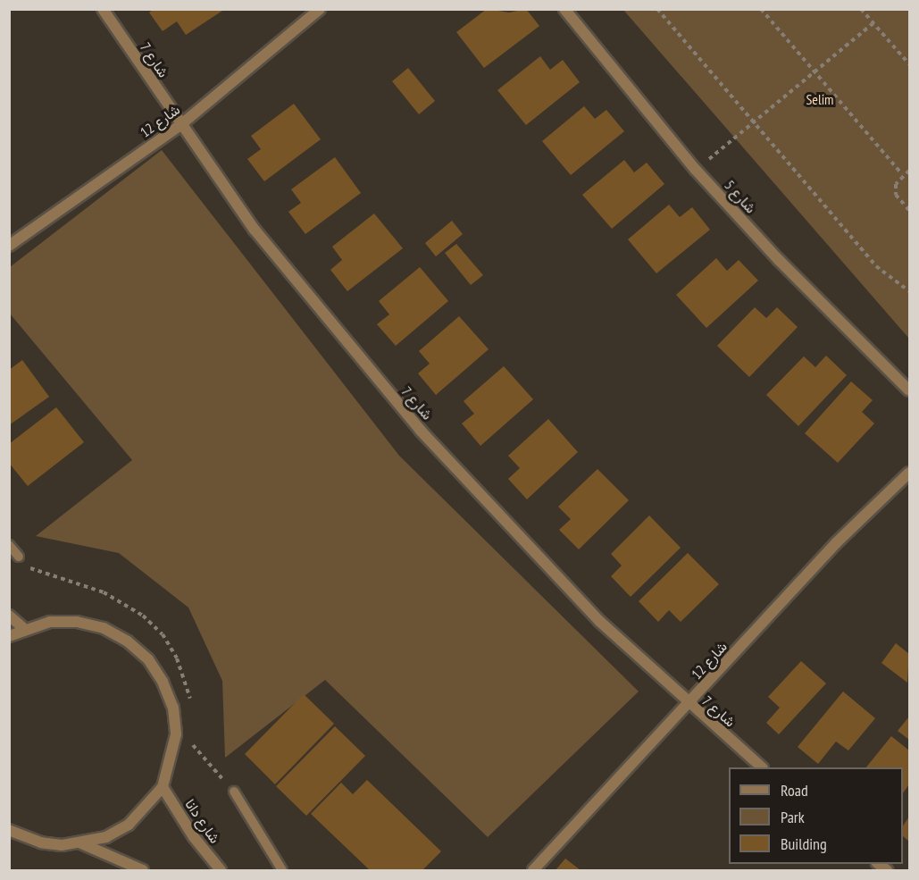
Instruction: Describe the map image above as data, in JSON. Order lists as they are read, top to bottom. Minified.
{"streets":{"street":["شارع 7","شارع 12","شارع 5","شارع دانا"]},"crossings":[["شارع 7","شارع 12"]],"parks":["Selim"],"legend":["Road","Park","Building"]}
